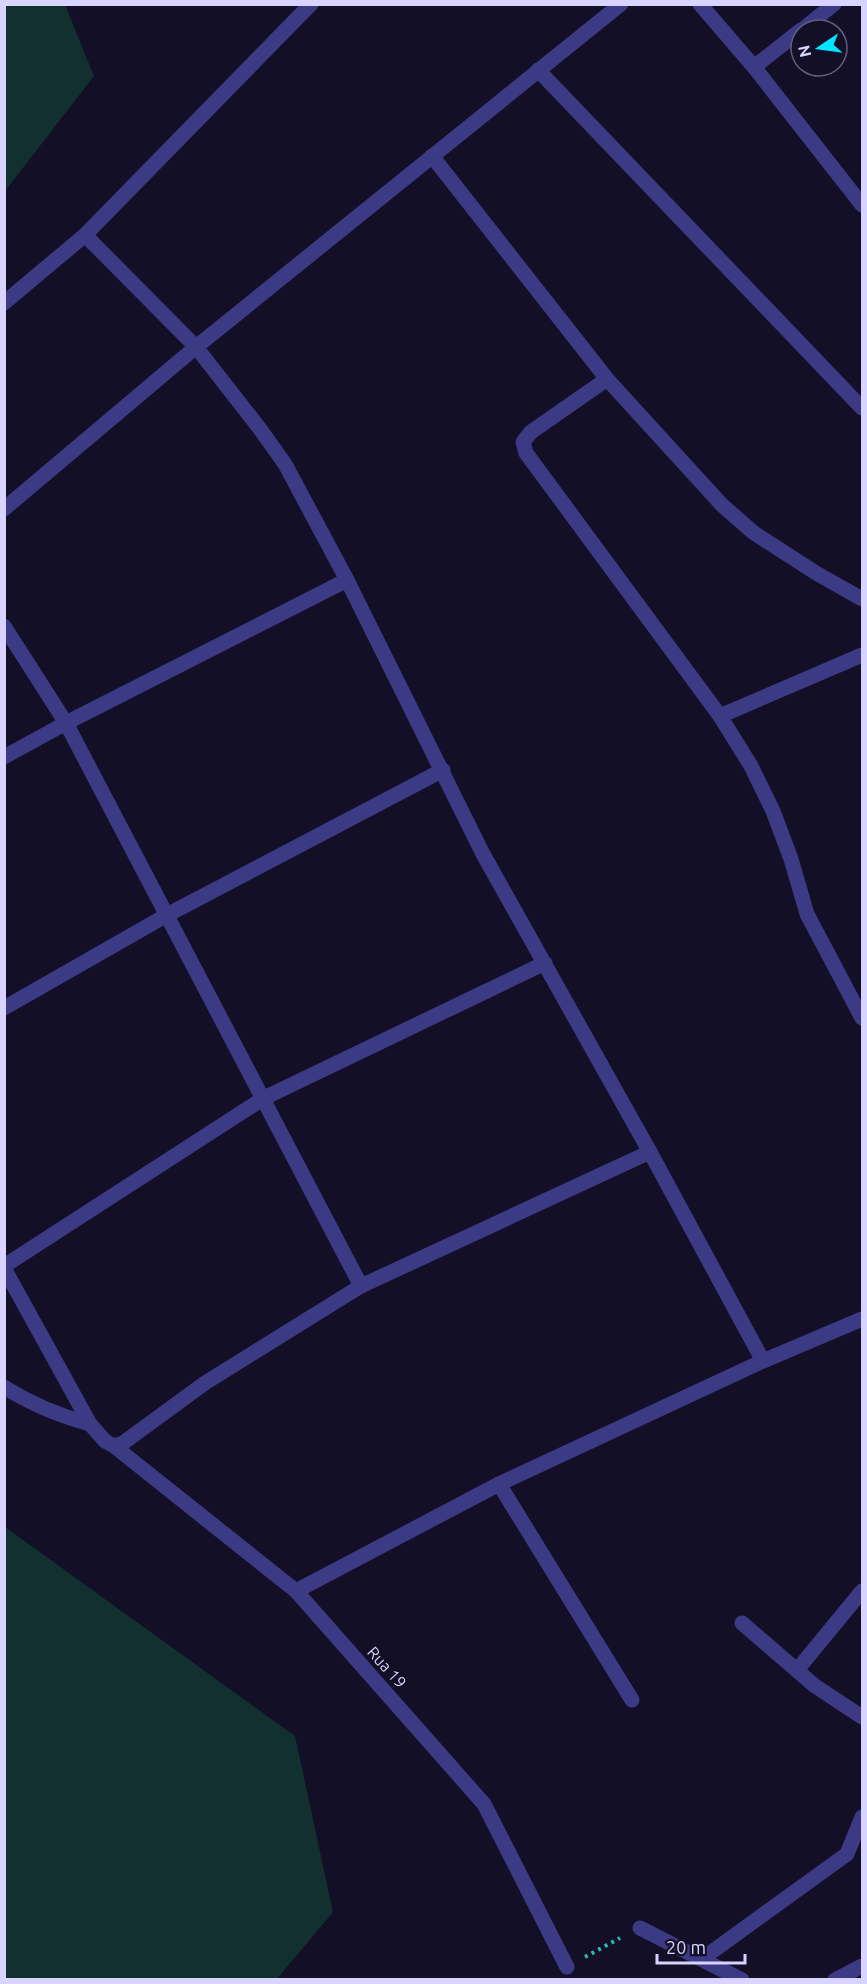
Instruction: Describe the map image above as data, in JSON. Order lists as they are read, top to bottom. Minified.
{"streets":{"street":["Rua 19"]},"scale_bar":"20 m","north":"left"}
